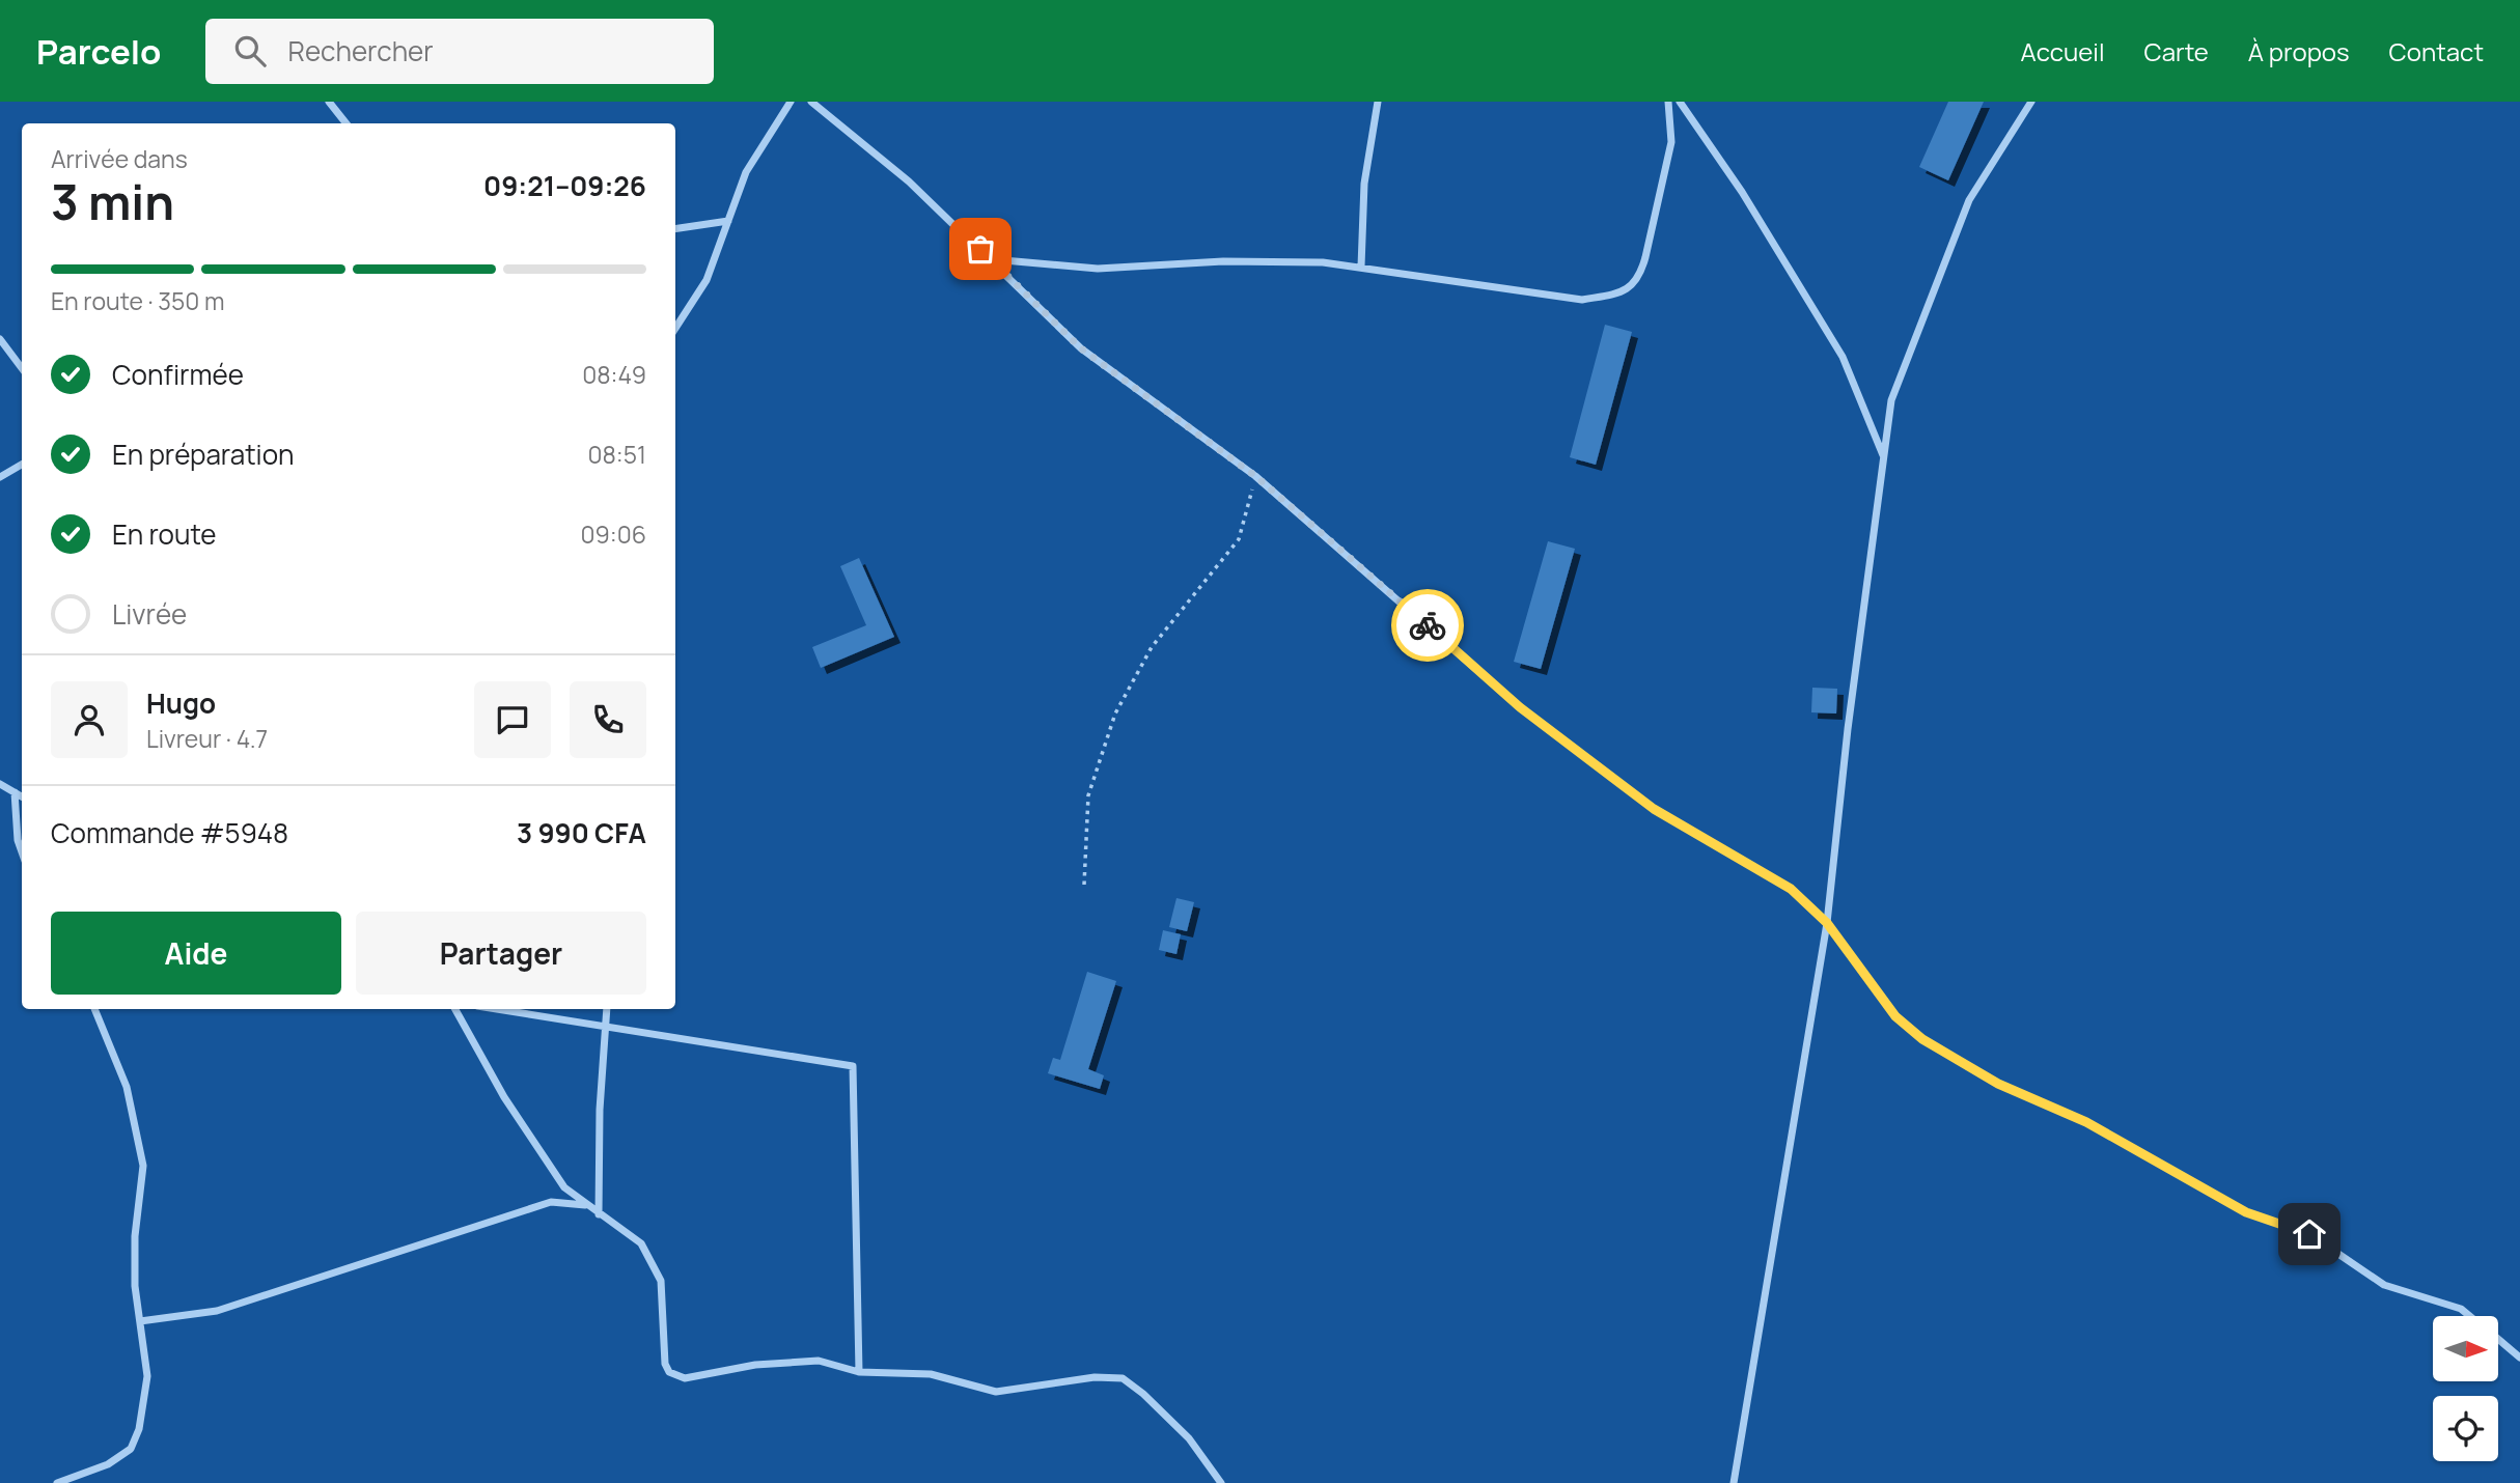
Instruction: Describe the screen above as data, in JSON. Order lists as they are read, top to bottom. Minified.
{"north":"right","page":{"header":"Parcelo","search":"Rechercher","nav":["Accueil","Carte","À propos","Contact"],"heading":["3 min","Arrivée dans","09:21–09:26"],"panel":["Hugo","Livreur · 4.7","Commande #5948","3 990 CFA"],"bar":"En route · 350 m","list":[["Confirmée","08:49"],["En préparation","08:51"],["En route","09:06"],"Livrée"],"buttons":["Aide","Partager"]}}
